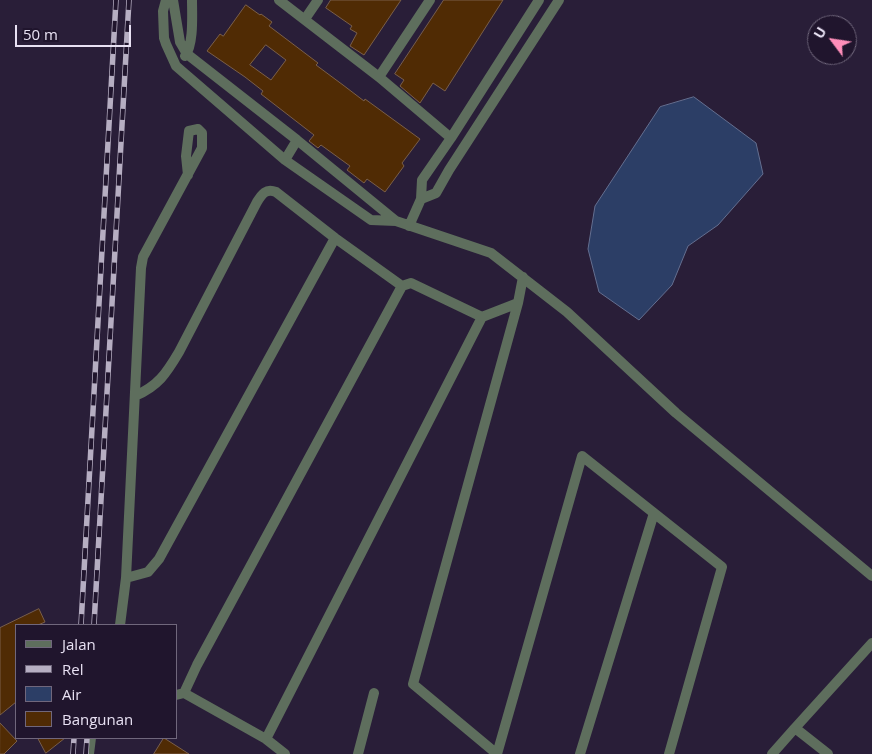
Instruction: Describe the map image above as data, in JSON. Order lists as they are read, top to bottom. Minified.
{"legend":["Jalan","Rel","Air","Bangunan"],"scale_bar":"50 m","north":"top left"}
